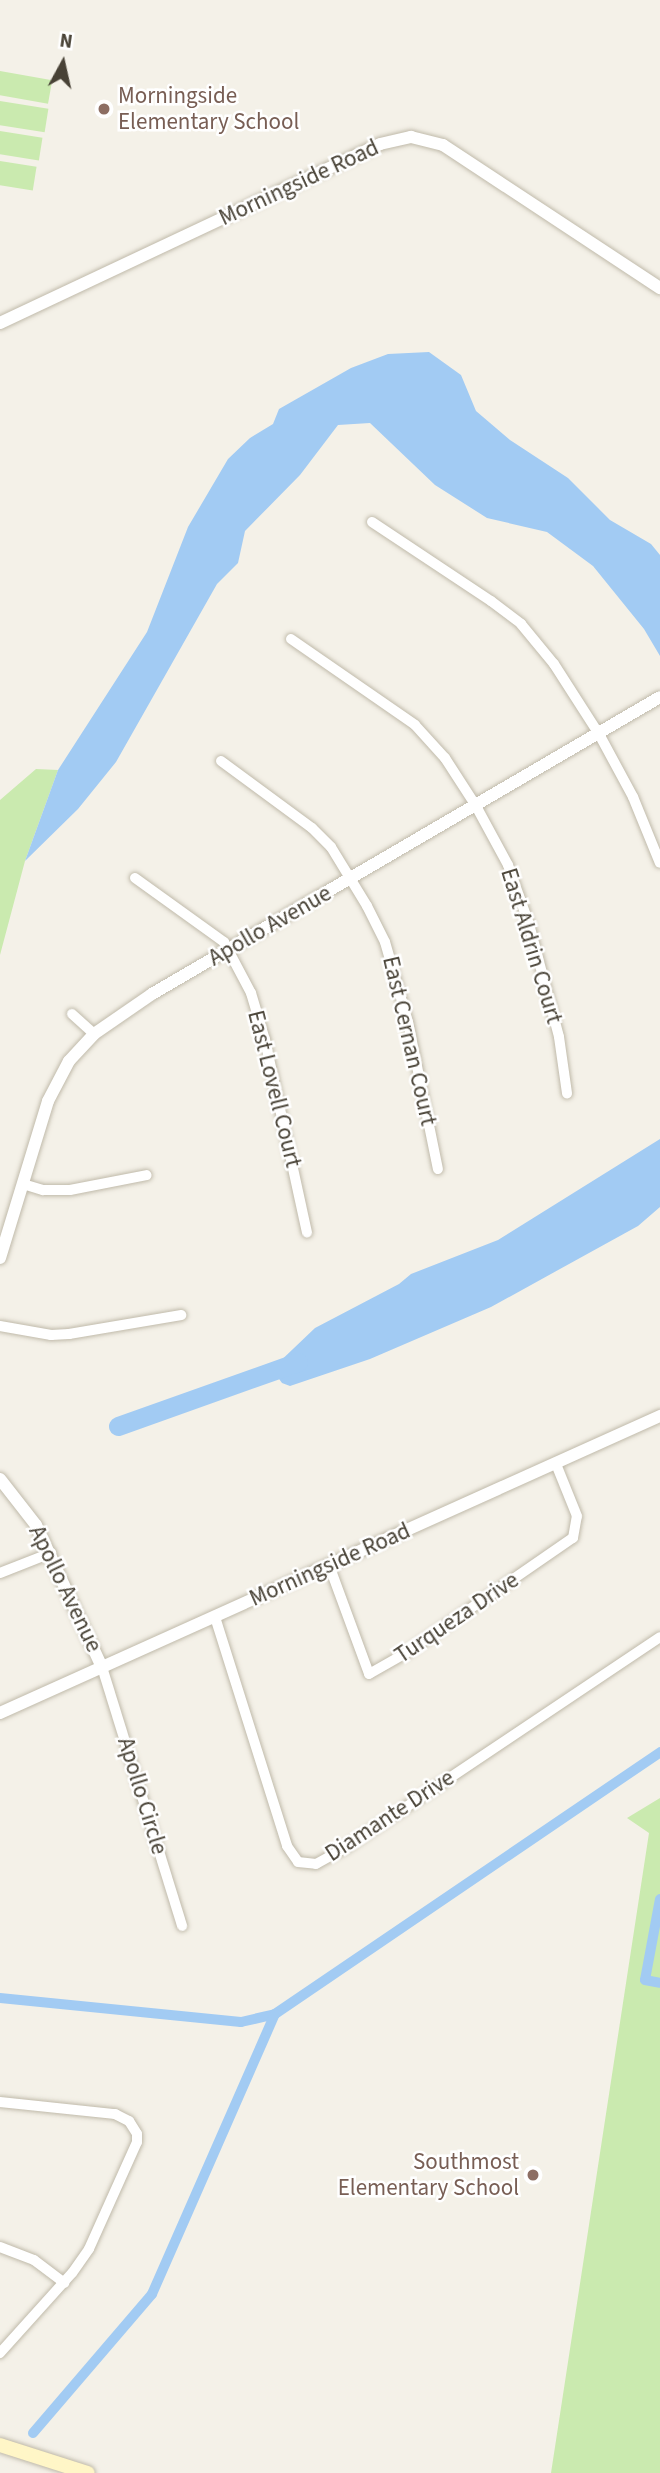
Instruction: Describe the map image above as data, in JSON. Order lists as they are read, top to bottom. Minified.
{"streets":{"street":["Morningside Road","Apollo Avenue","East Aldrin Court","East Cernan Court","East Lovell Court","Turqueza Drive","Apollo Circle","Diamante Drive"]},"crossings":[["Morningside Road","Apollo Avenue"],["Morningside Road","Turqueza Drive"],["Morningside Road","Apollo Circle"],["Morningside Road","Diamante Drive"],["Apollo Avenue","East Aldrin Court"],["Apollo Avenue","East Cernan Court"],["Apollo Avenue","East Lovell Court"],["Apollo Avenue","Apollo Circle"]],"places":["Morningside Elementary School","Southmost Elementary School"],"north":"top"}
